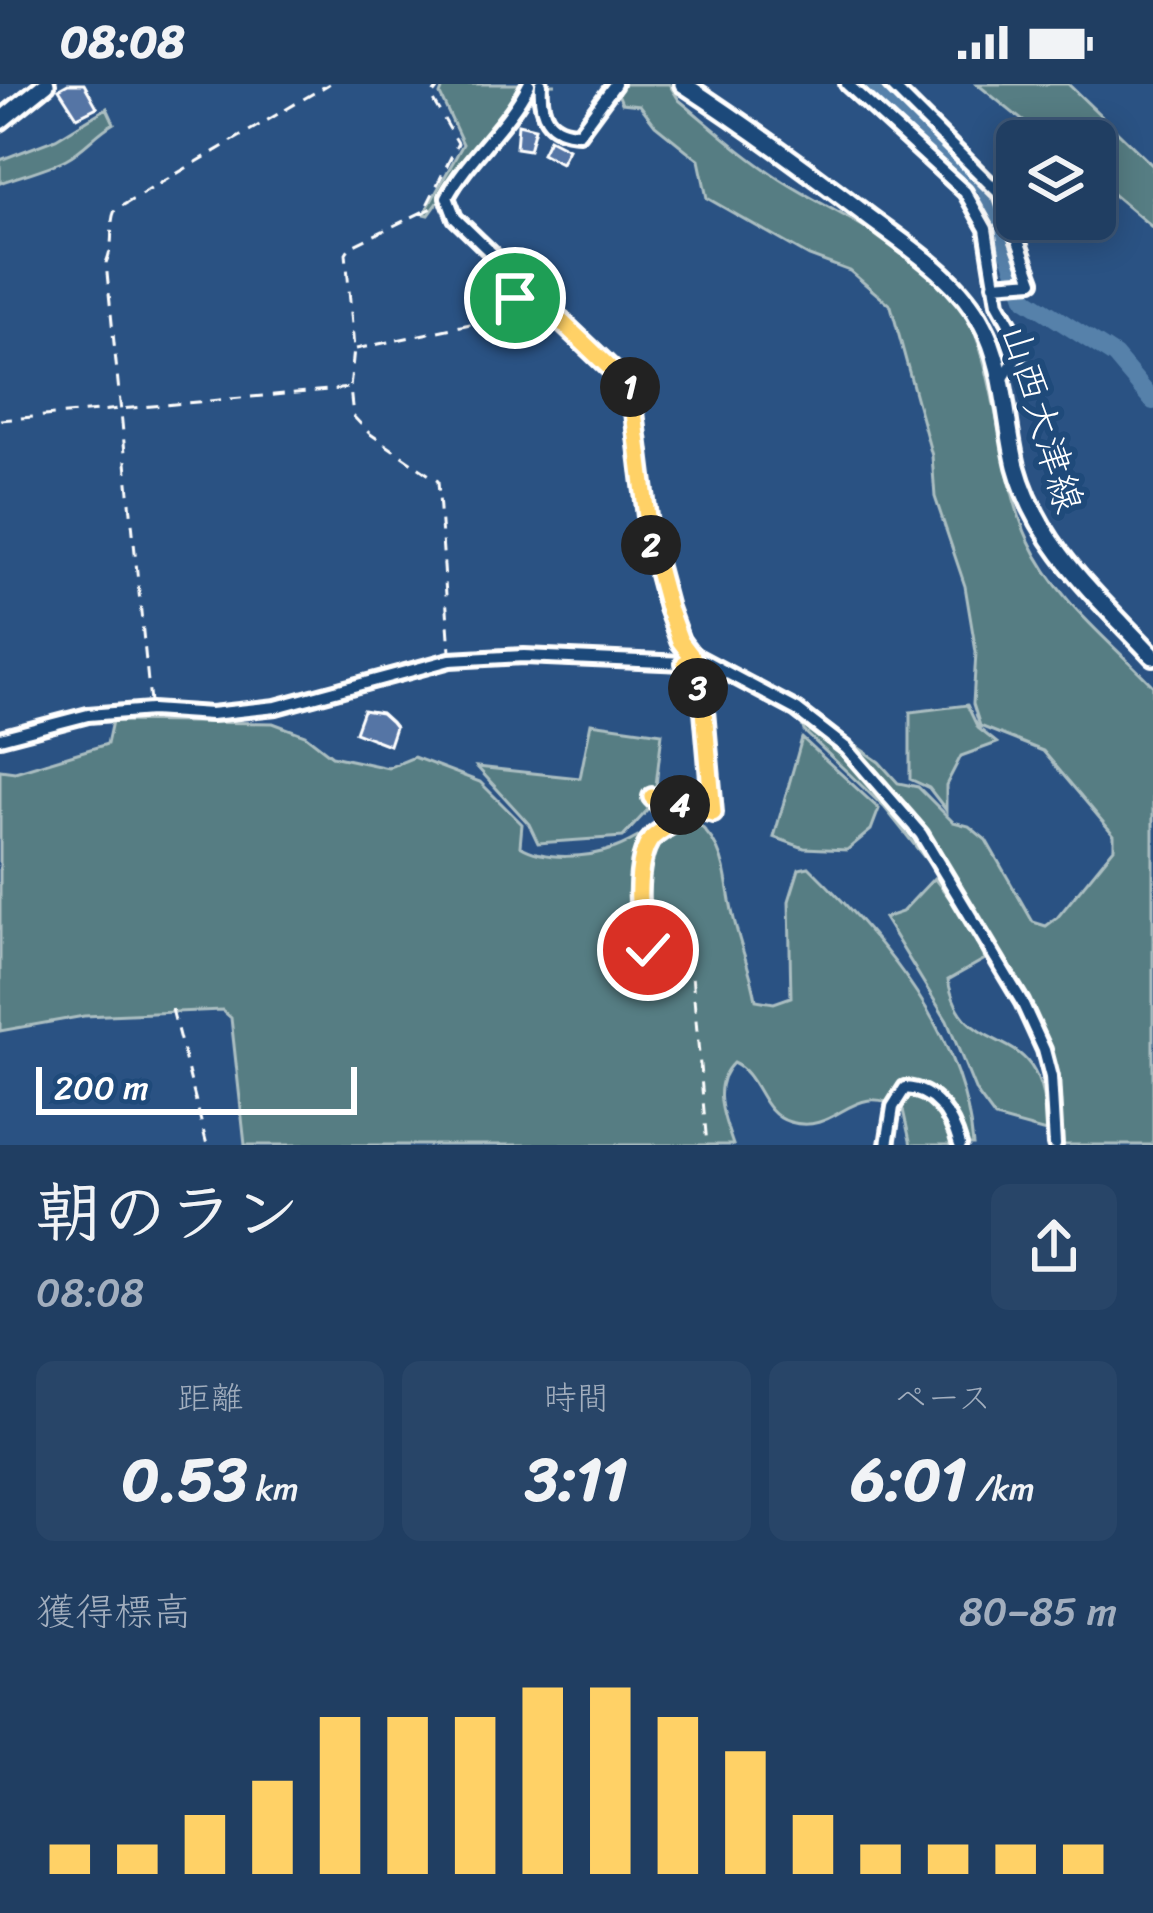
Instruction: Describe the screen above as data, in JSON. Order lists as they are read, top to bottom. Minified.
{"streets":{"main road":["山西大津線"]},"scale_bar":"200 m","page":{"status":"08:08","pins":["1","2","3","4"],"scale":"200 m","heading":["朝のラン","08:08"],"stats":[["距離","0.53 km"],["時間","3:11"],["ペース","6:01 /km"]],"chart":["獲得標高","80–85 m"]}}
